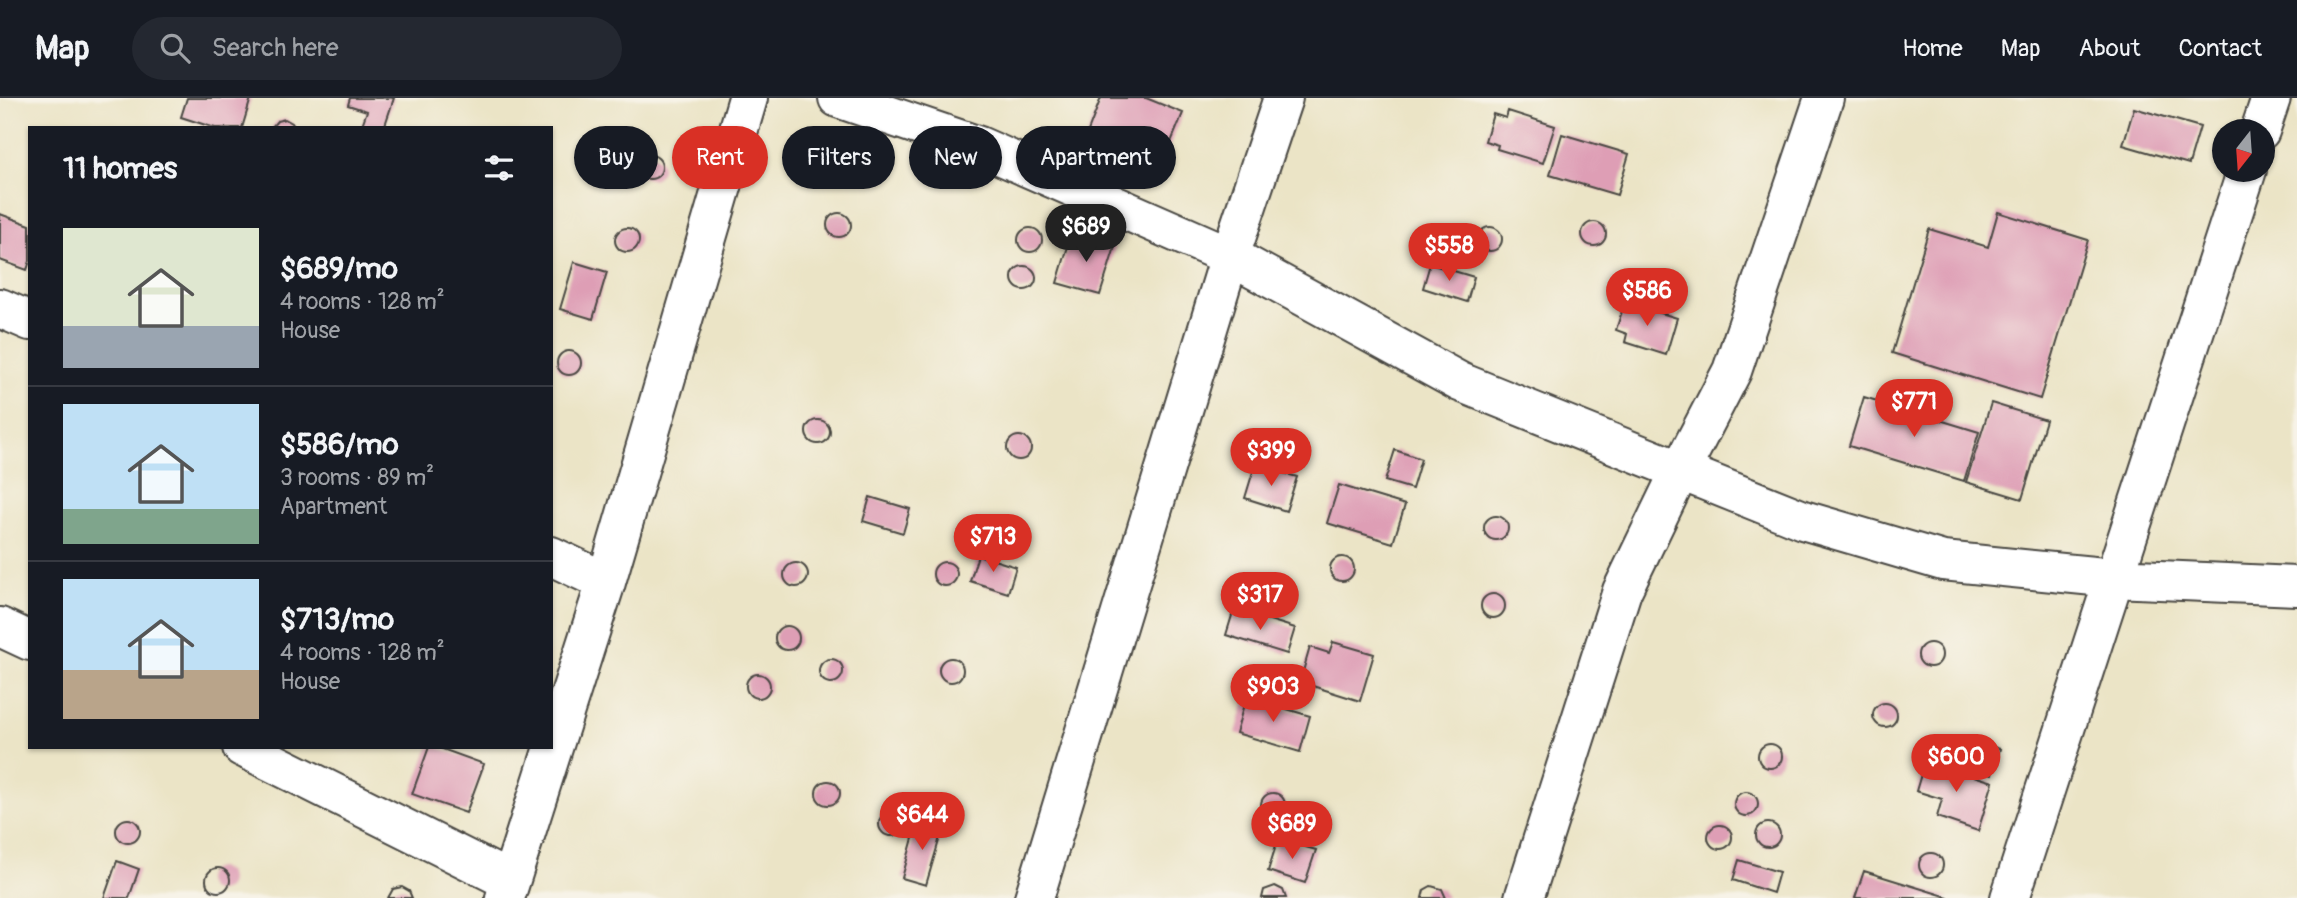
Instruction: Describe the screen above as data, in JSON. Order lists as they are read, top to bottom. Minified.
{"north":"bottom","page":{"header":"Map","search":"Search here","nav":["Home","Map","About","Contact"],"chip":["Buy","Rent","Filters","New","Apartment"],"heading":"11 homes","price":["$689","$558","$586","$771","$399","$713","$317","$903","$600","$644","$689"],"list":[{"name":"$689/mo","note":"4 rooms · 128 m² · House"},{"name":"$586/mo","note":"3 rooms · 89 m² · Apartment"},{"name":"$713/mo","note":"4 rooms · 128 m² · House"}]}}
